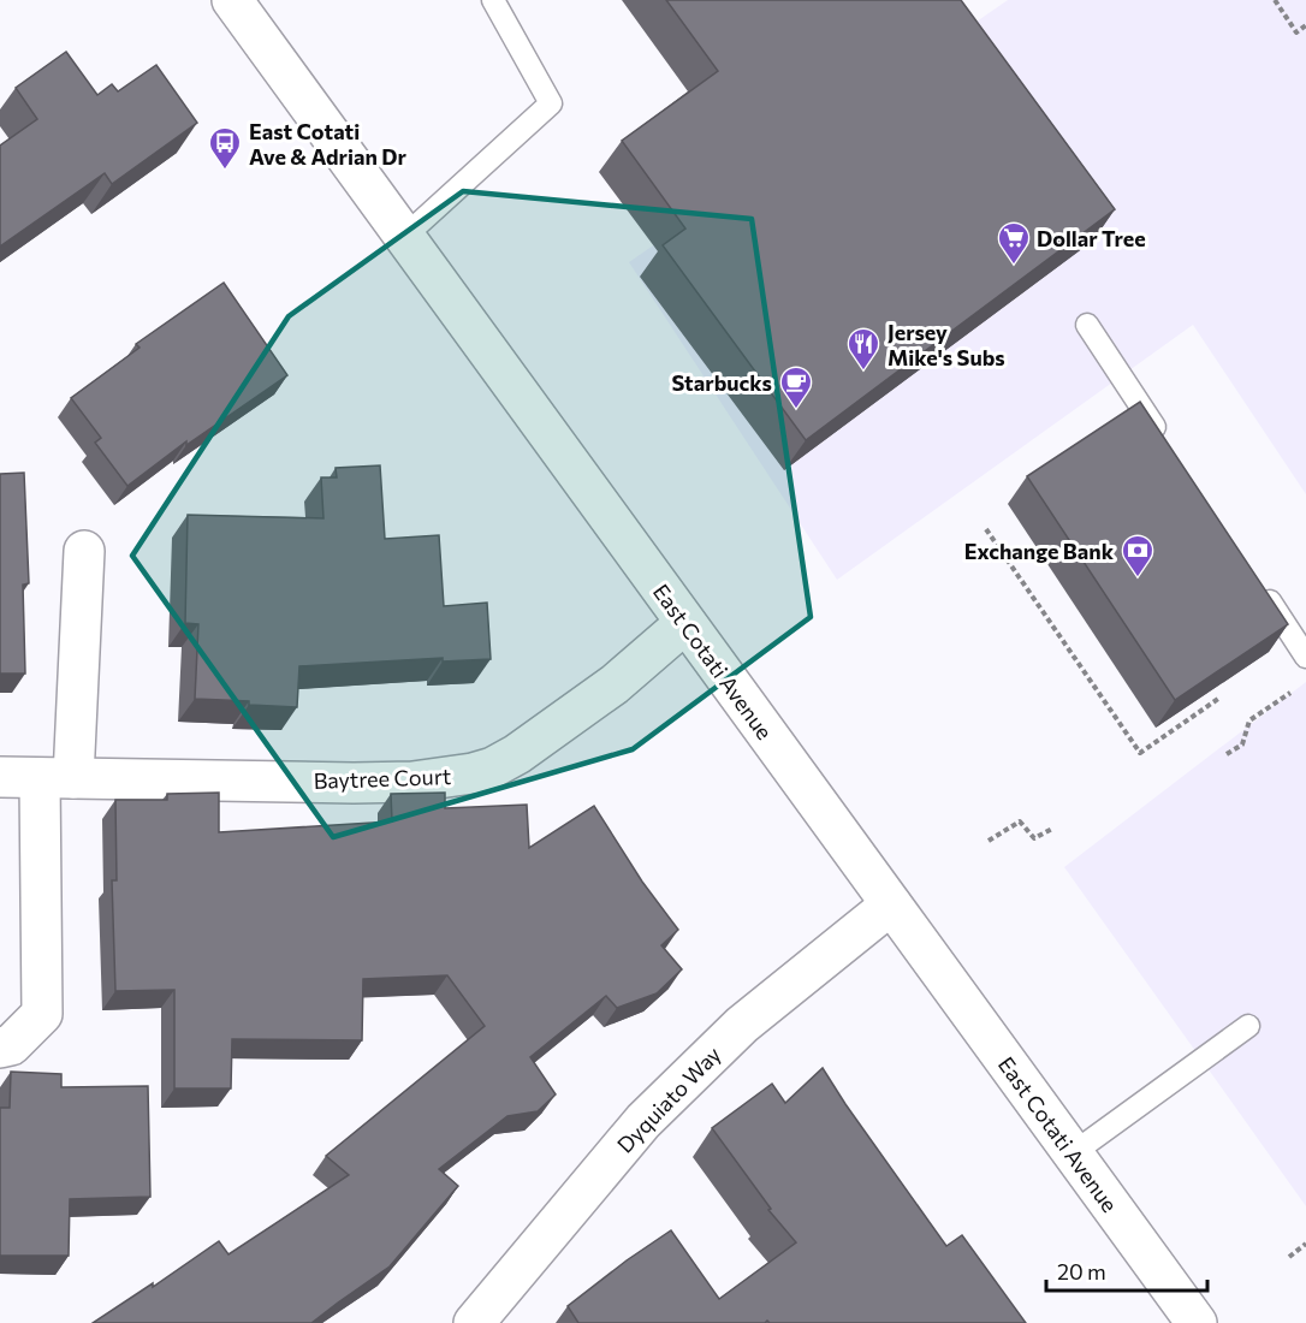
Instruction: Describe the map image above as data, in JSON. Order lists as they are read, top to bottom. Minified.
{"streets":{"street":["East Cotati Avenue","Baytree Court","Dyquiato Way"]},"crossings":[["East Cotati Avenue","Baytree Court"],["East Cotati Avenue","Dyquiato Way"]],"places":{"bus stop":["East Cotati Ave & Adrian Dr"],"supermarket":["Dollar Tree"],"restaurant":["Jersey Mike's Subs"],"cafe":["Starbucks"],"bank":["Exchange Bank"]},"scale_bar":"20 m"}
